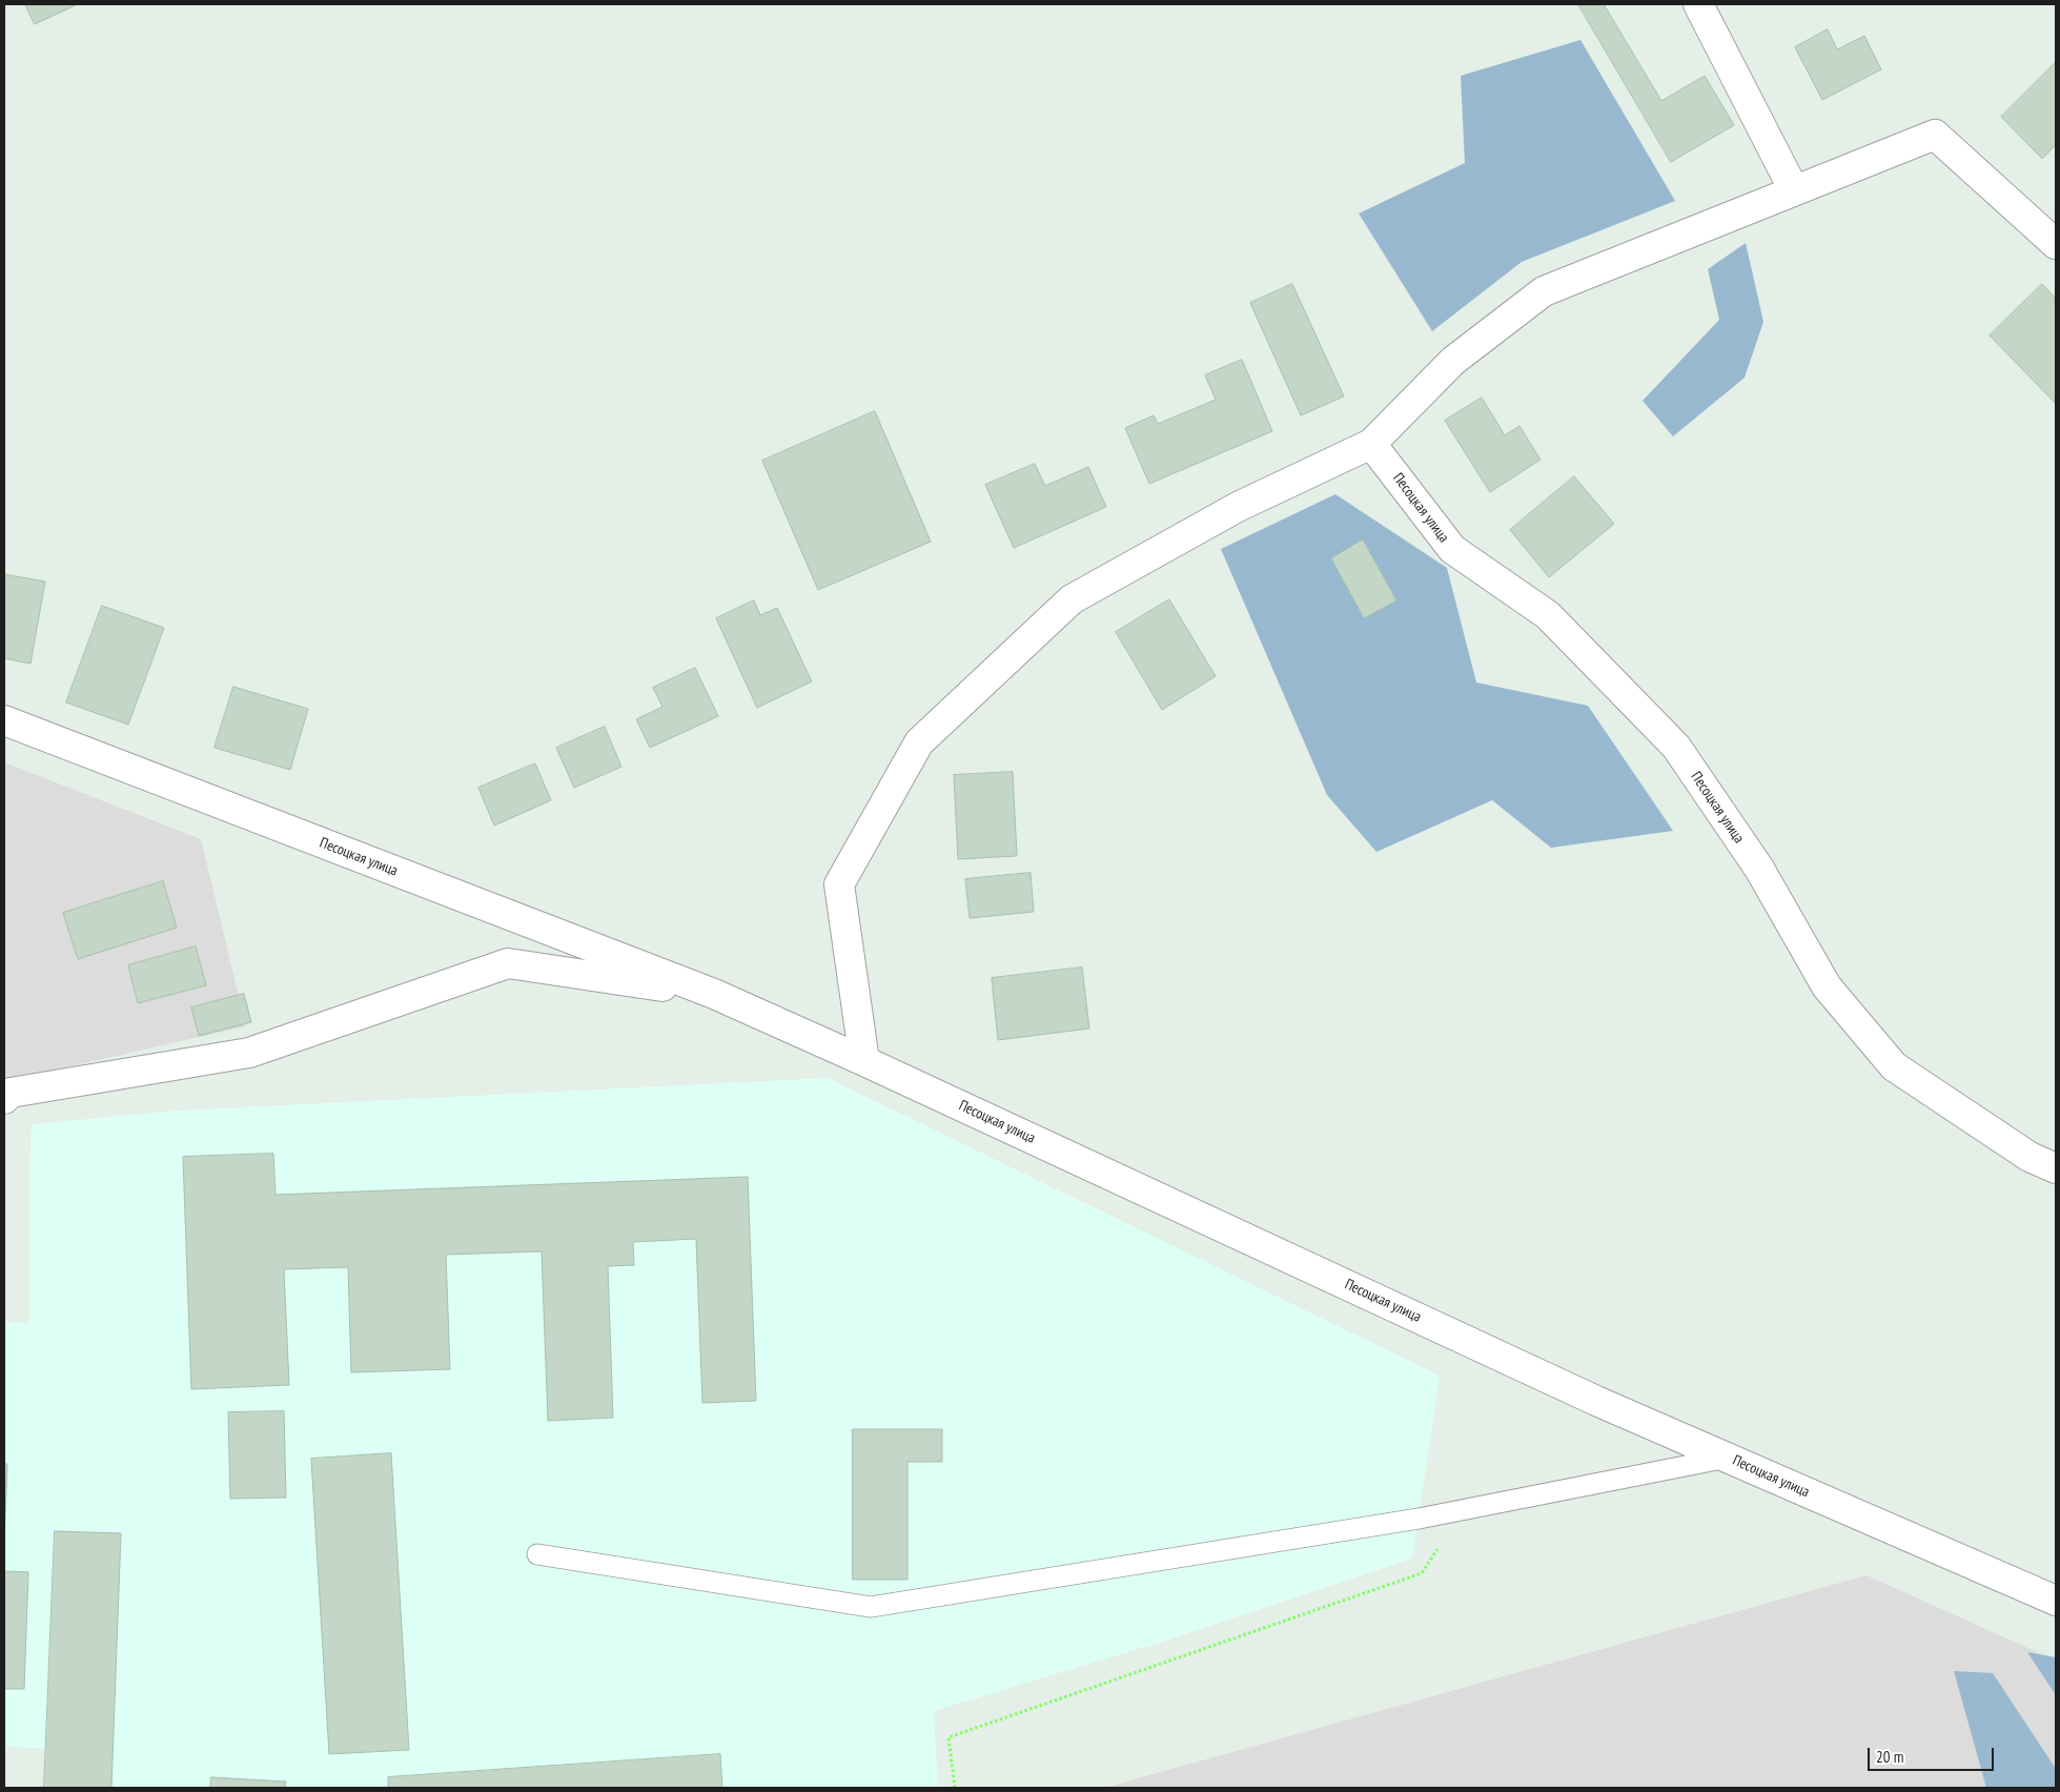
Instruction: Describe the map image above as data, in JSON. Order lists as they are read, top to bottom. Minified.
{"streets":{"street":["Песоцкая улица"]},"scale_bar":"20 m"}
